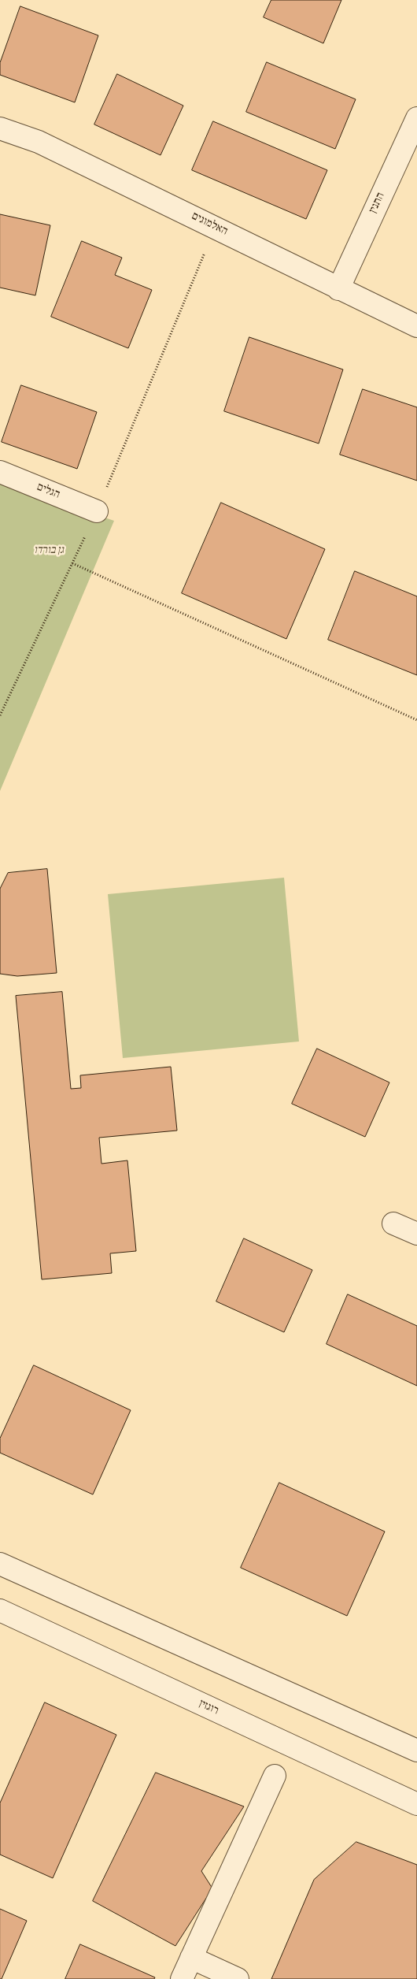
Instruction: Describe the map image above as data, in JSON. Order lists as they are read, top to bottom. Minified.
{"streets":{"street":["התנין","האלמוגים","הגלים","רוגזין"]},"crossings":[["התנין","האלמוגים"]],"parks":["גן בורדו"]}
